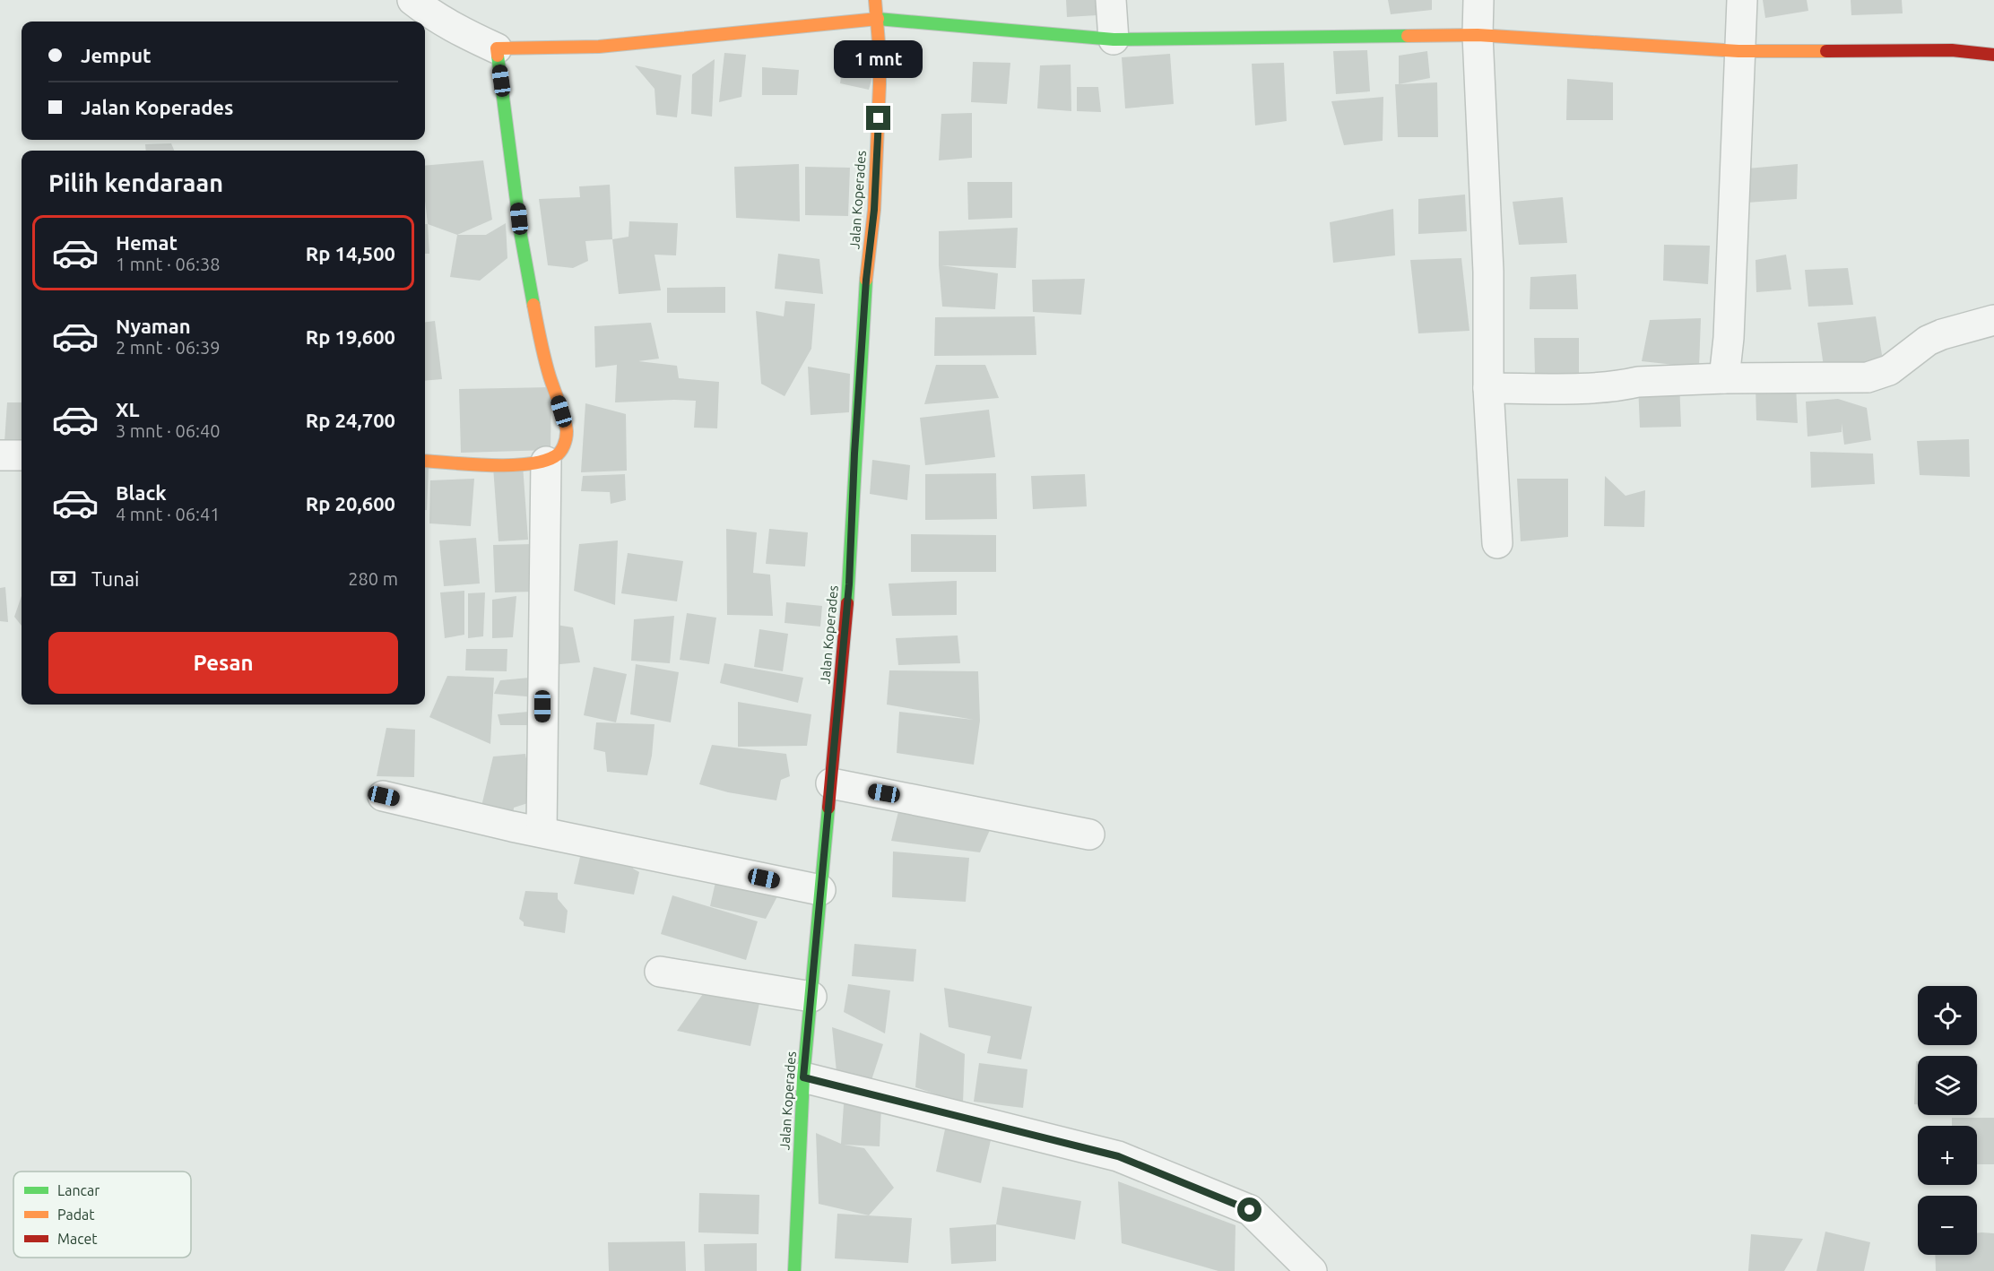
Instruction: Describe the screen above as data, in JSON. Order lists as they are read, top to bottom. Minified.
{"streets":{"street":["Jalan Koperades"]},"legend":["Lancar","Padat","Macet"],"page":{"banner":["Jemput","Jalan Koperades"],"bubble":"1 mnt","heading":"Pilih kendaraan","list":[{"name":"Hemat","note":"1 mnt · 06:38","value":"Rp 14,500"},{"name":"Nyaman","note":"2 mnt · 06:39","value":"Rp 19,600"},{"name":"XL","note":"3 mnt · 06:40","value":"Rp 24,700"},{"name":"Black","note":"4 mnt · 06:41","value":"Rp 20,600"}],"pay":["Tunai","280 m"],"buttons":"Pesan","map_buttons":["+","−"]}}
